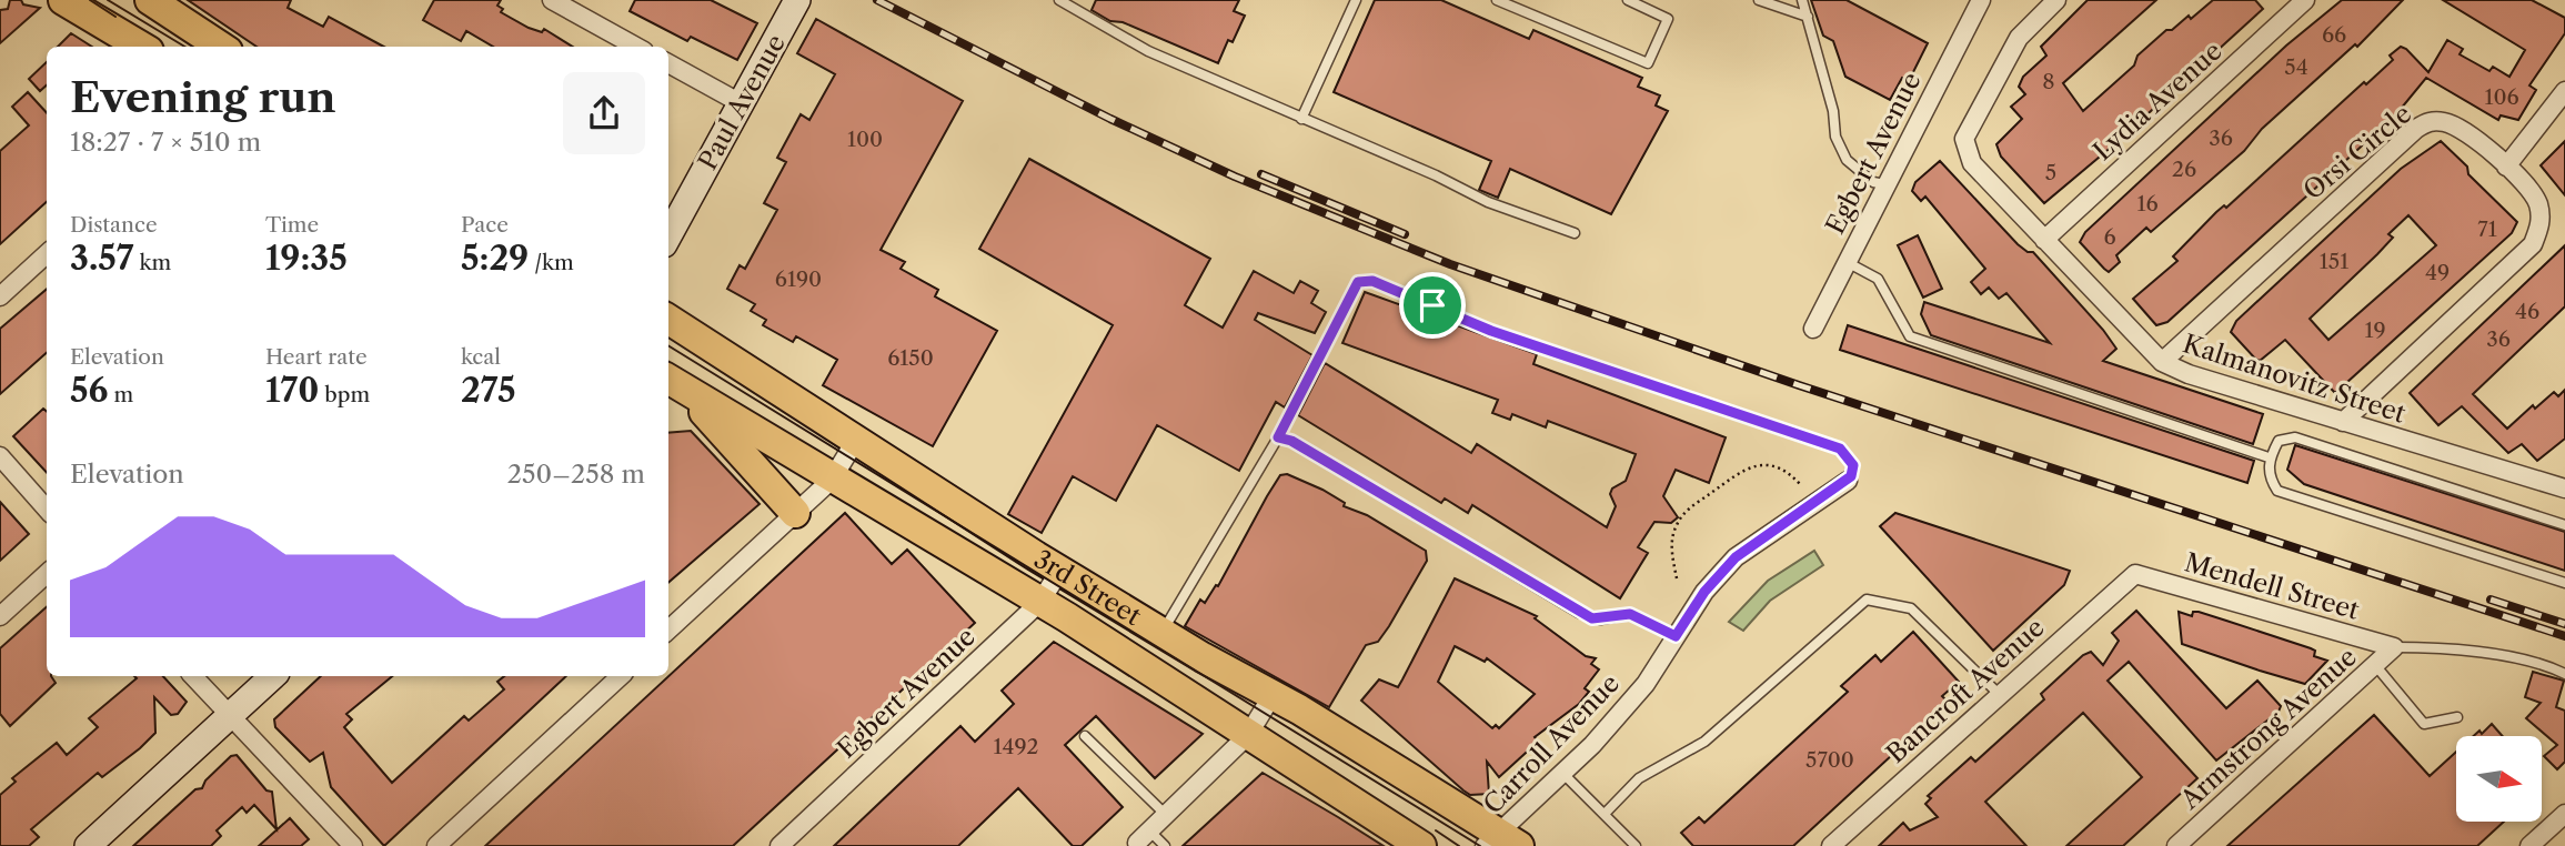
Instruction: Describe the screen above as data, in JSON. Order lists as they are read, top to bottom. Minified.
{"streets":{"main road":["Paul Avenue","3rd Street"],"street":["Lydia Avenue","Orsi Circle","Egbert Avenue","Kalmanovitz Street","Mendell Street","Bancroft Avenue","Armstrong Avenue","Carroll Avenue"]},"crossings":[["Lydia Avenue","Kalmanovitz Street"],["Orsi Circle","Kalmanovitz Street"],["Egbert Avenue","3rd Street"],["Mendell Street","Bancroft Avenue"],["Mendell Street","Armstrong Avenue"],["3rd Street","Carroll Avenue"]],"house_numbers":["66","54","8","106","36","100","26","5","16","71","6","151","49","6190","46","19","36","6150","1492","5700"],"north":"right","page":{"heading":["Evening run","18:27 · 7 × 510 m"],"stats":[["Distance","3.57 km"],["Time","19:35"],["Pace","5:29 /km"],["Elevation","56 m"],["Heart rate","170 bpm"],["kcal","275"]],"chart":["Elevation","250–258 m"]}}
